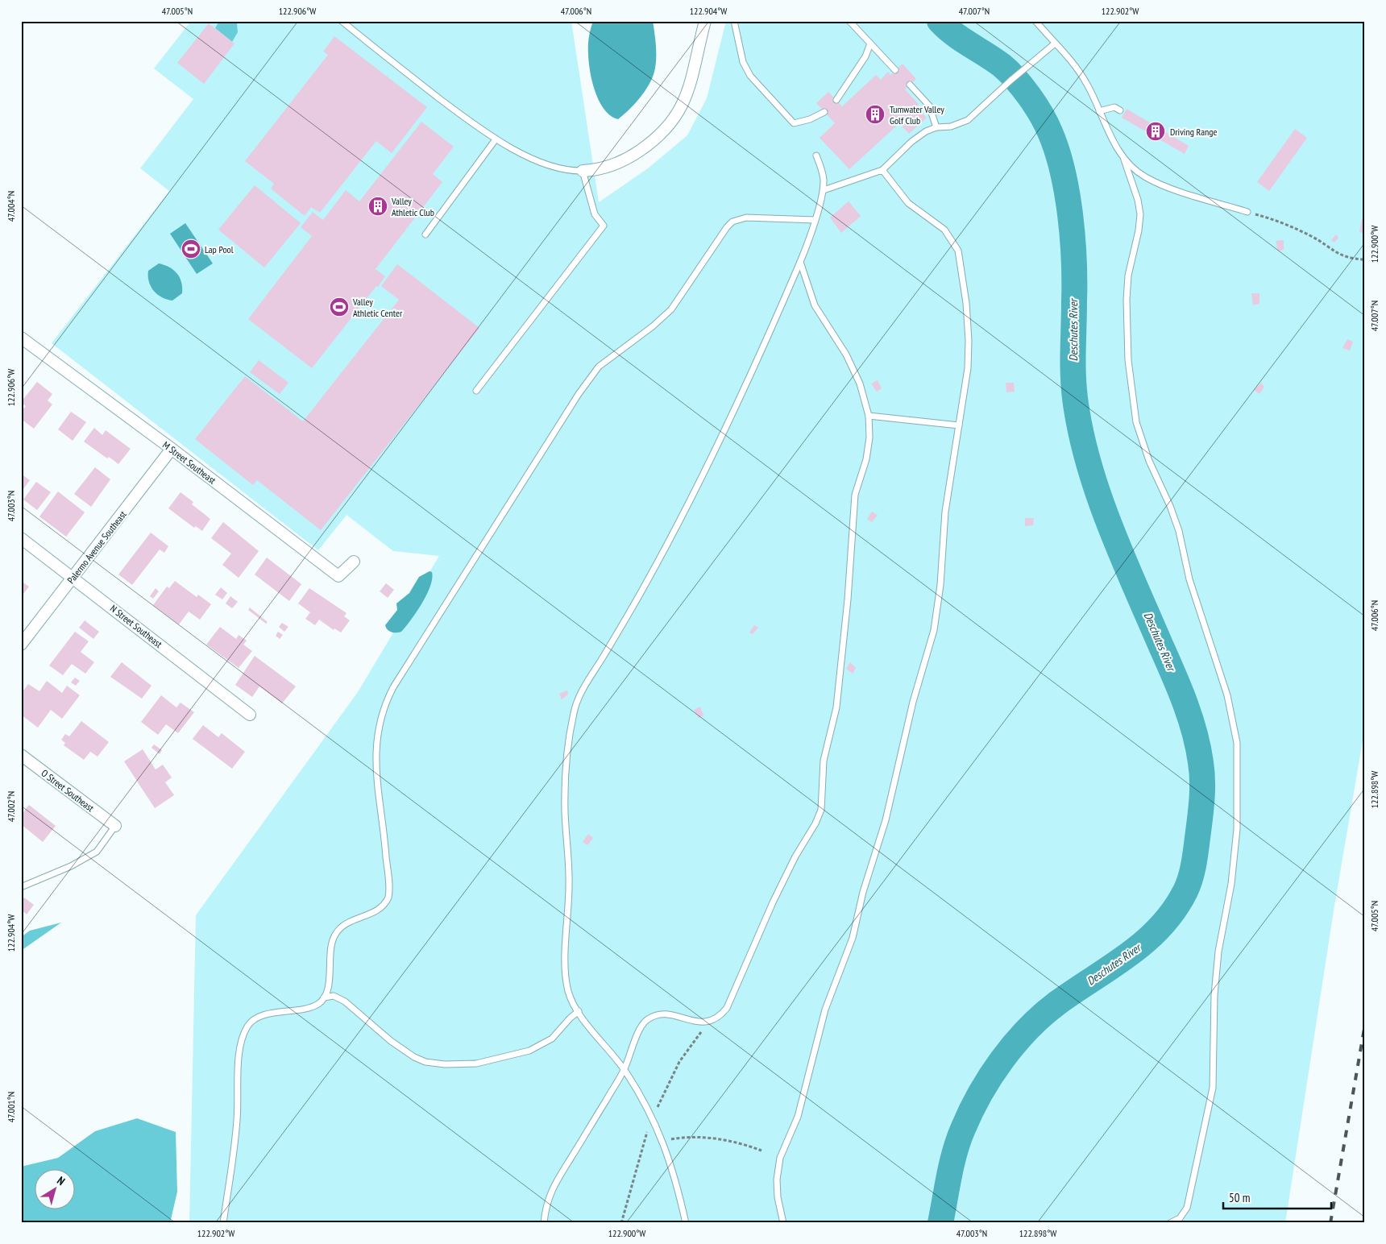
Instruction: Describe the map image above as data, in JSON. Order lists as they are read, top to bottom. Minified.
{"streets":{"street":["M Street Southeast","Palermo Avenue Southeast","N Street Southeast","O Street Southeast"]},"crossings":[["M Street Southeast","Palermo Avenue Southeast"],["Palermo Avenue Southeast","N Street Southeast"]],"water":["Deschutes River"],"places":{"building":["Tumwater Valley Golf Club","Driving Range","Valley Athletic Club"],"sports":["Lap Pool","Valley Athletic Center"]},"scale_bar":"50 m","north":"top right","coordinates":["47.005°N","122.906°W","47.006°N","122.904°W","47.007°N","122.902°W","47.004°N","122.900°W","47.003°N","122.898°W","47.002°N","47.001°N"]}
